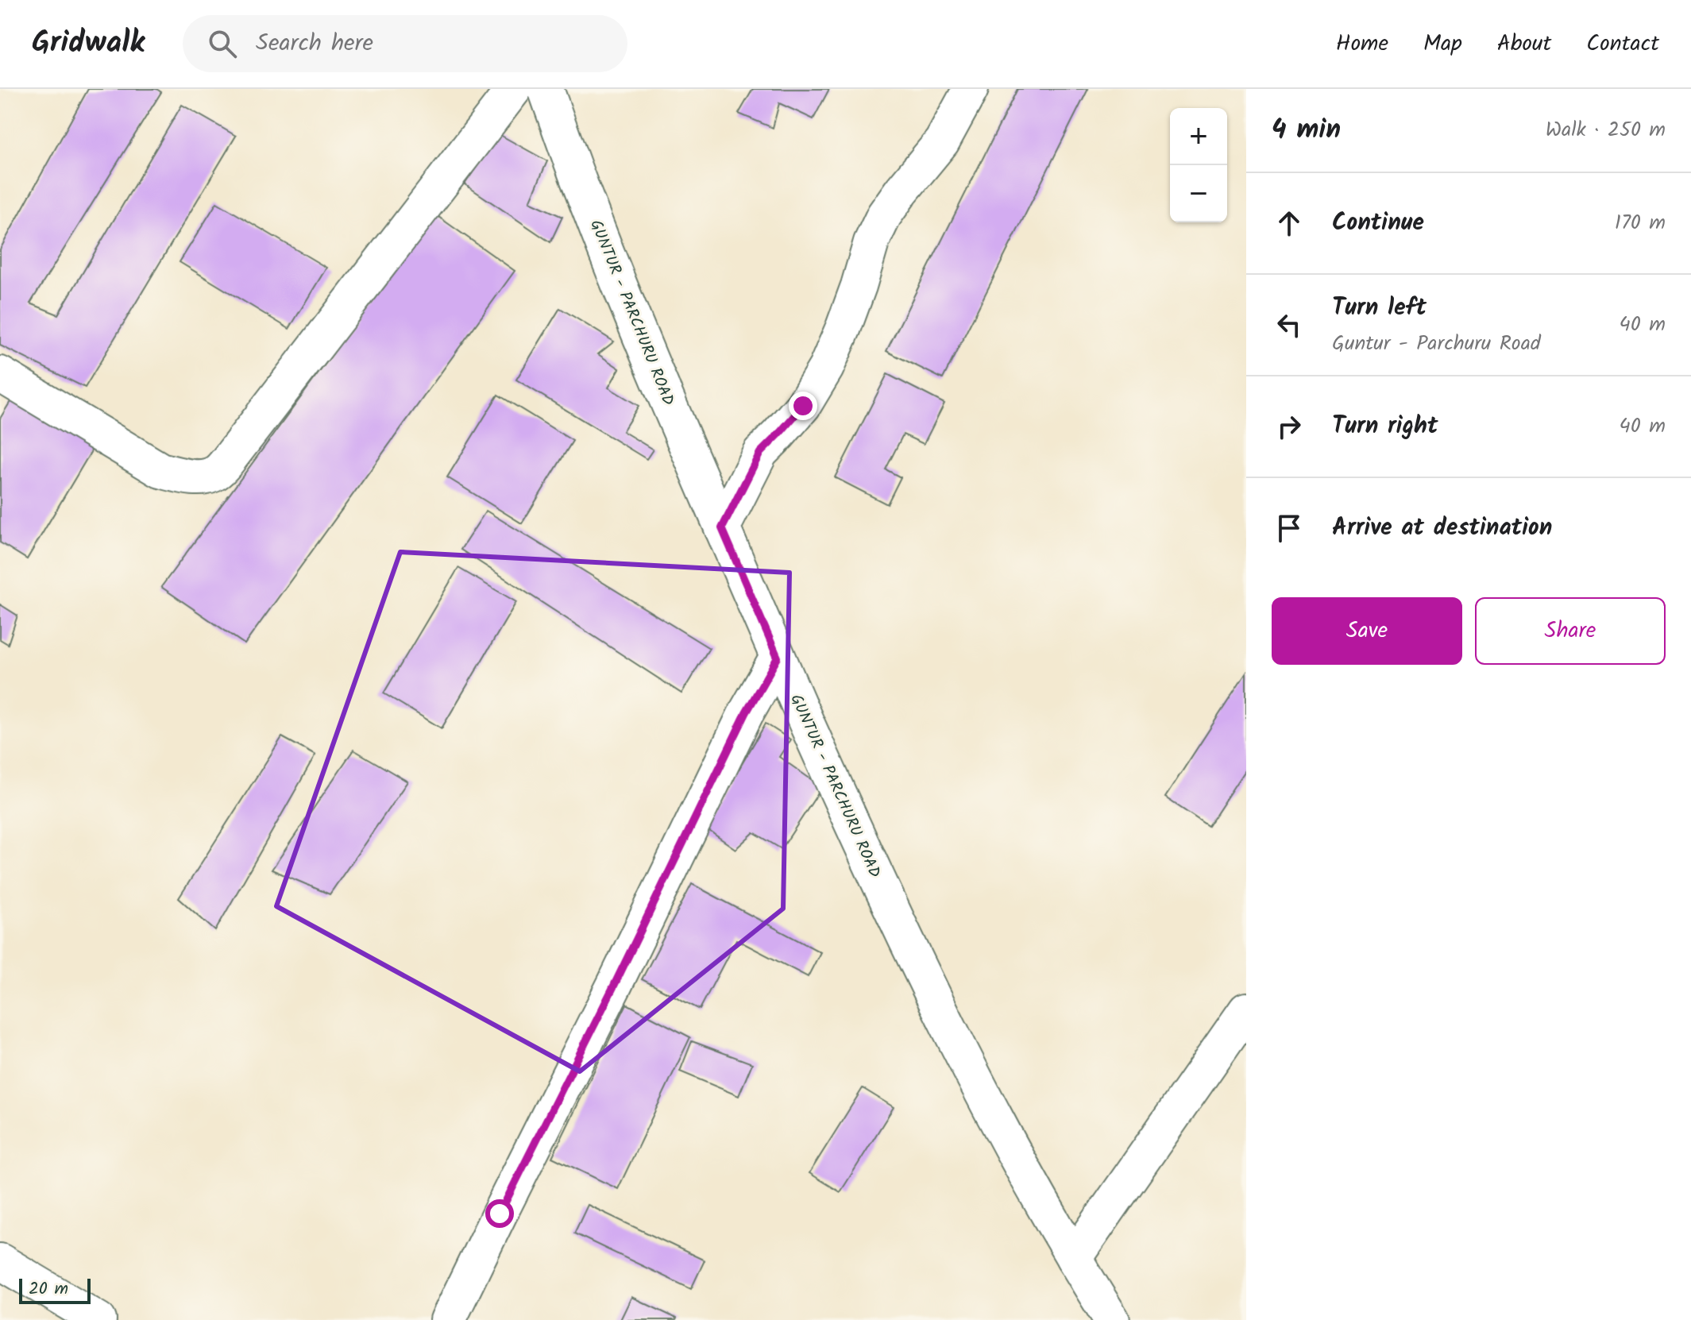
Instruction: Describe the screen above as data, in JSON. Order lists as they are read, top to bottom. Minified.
{"streets":{"main road":["GUNTUR - PARCHURU ROAD"]},"scale_bar":"20 m","page":{"header":"Gridwalk","search":"Search here","nav":["Home","Map","About","Contact"],"heading":["4 min","Walk · 250 m"],"map_buttons":["+","−"],"list":[["Continue","170 m"],["Turn left","Guntur - Parchuru Road","40 m"],["Turn right","40 m"],"Arrive at destination"],"buttons":["Save","Share"],"scale":"20 m"}}
